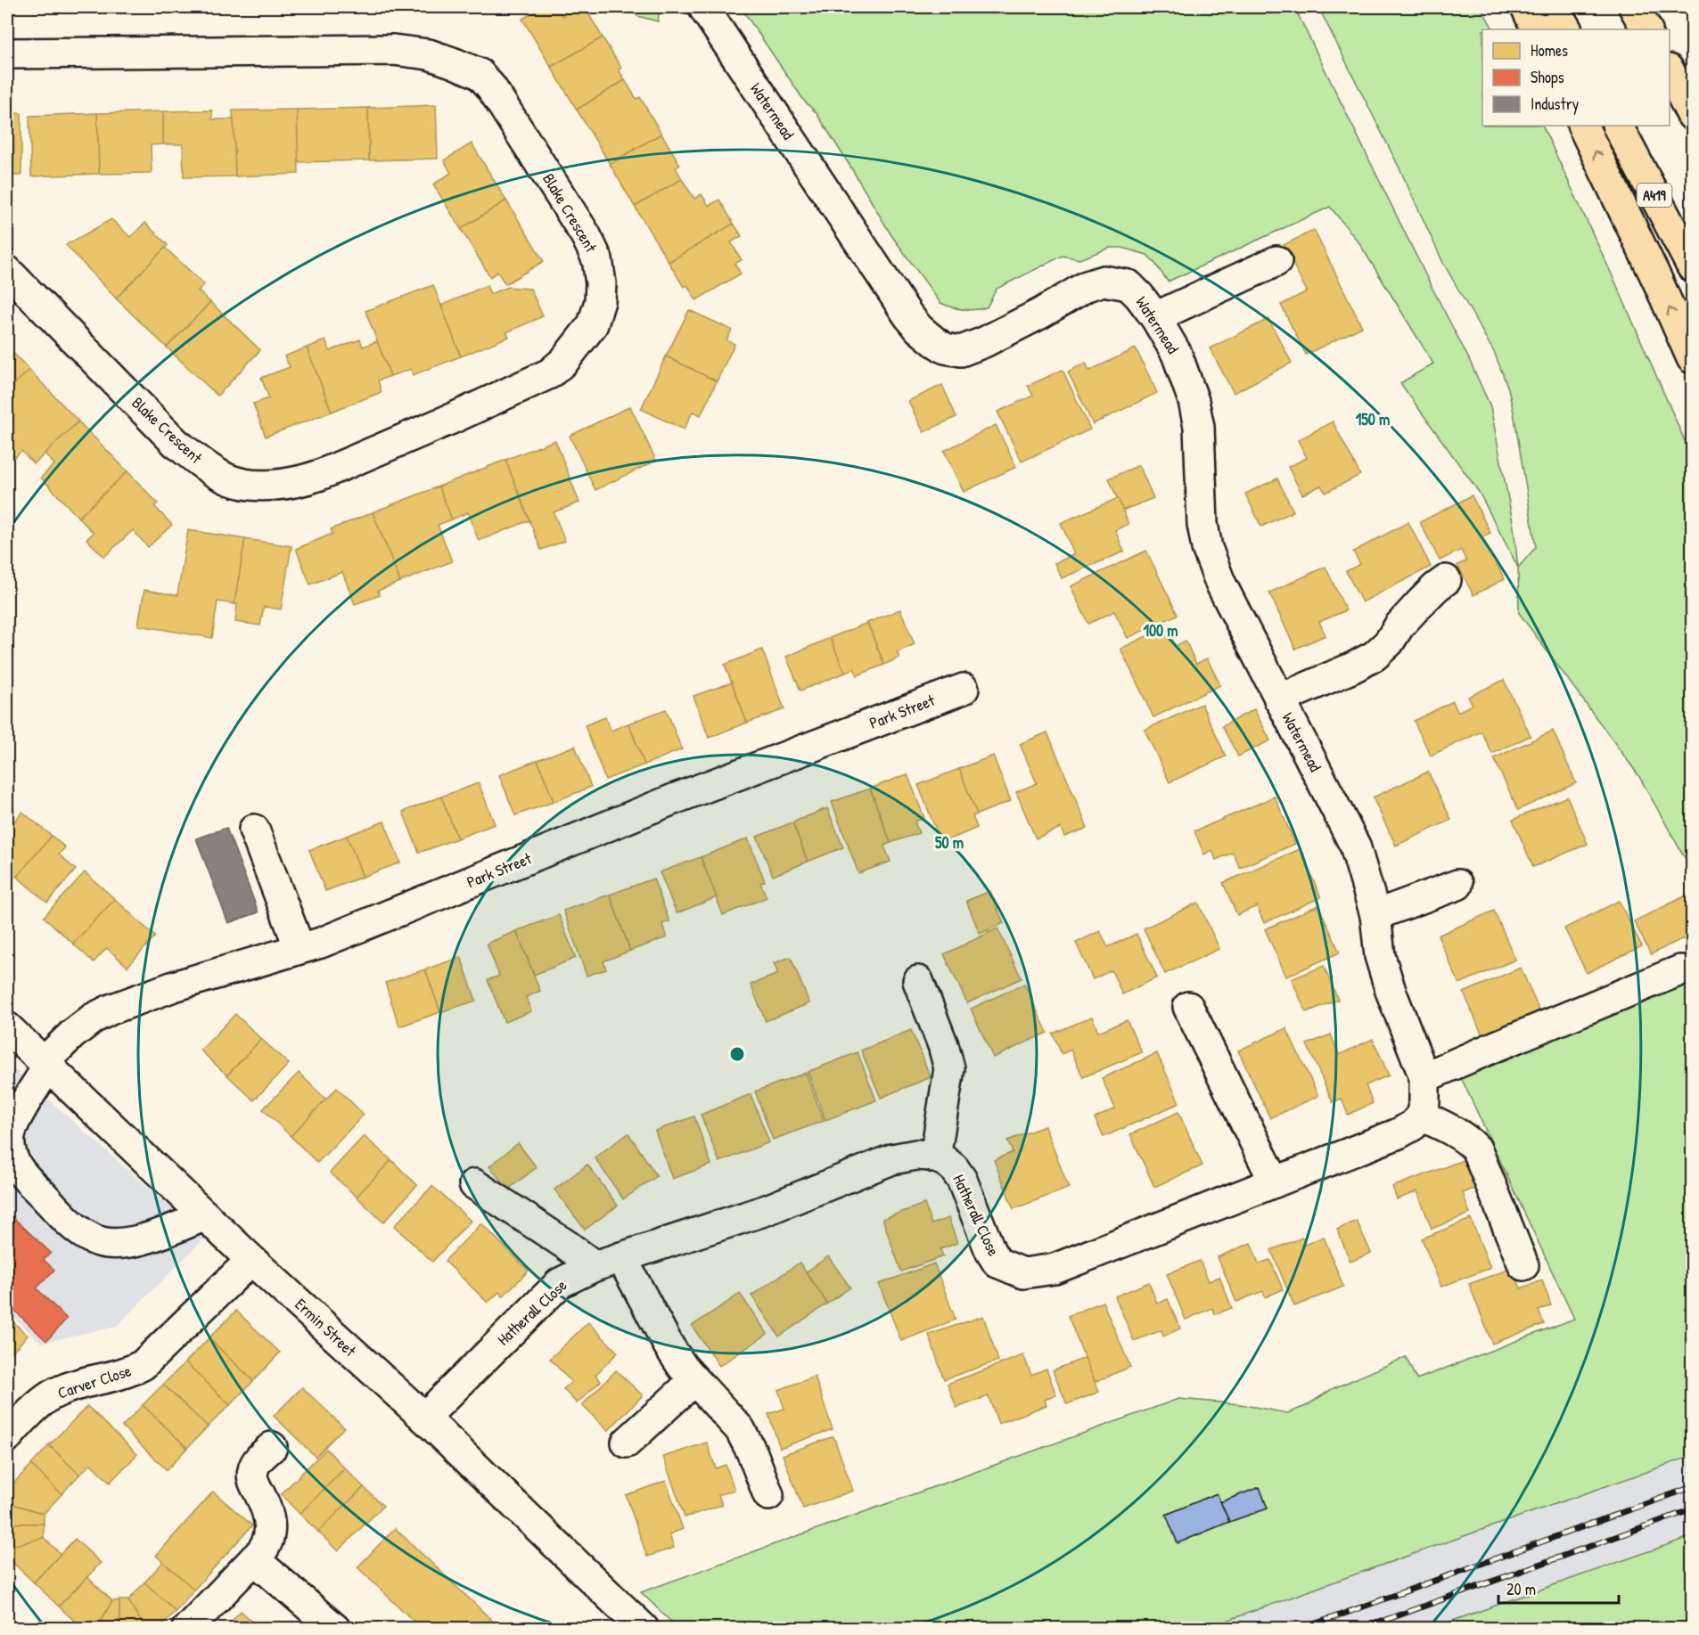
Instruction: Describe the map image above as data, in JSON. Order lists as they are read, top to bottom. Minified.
{"streets":{"highway":["A419"],"street":["Watermead","Blake Crescent","Park Street","Hatherall Close","Ermin Street","Carver Close"]},"crossings":[["Watermead","Hatherall Close"],["Park Street","Ermin Street"],["Hatherall Close","Ermin Street"],["Ermin Street","Carver Close"]],"legend":["Homes","Shops","Industry"],"scale_bar":"20 m","rings":["150 m","100 m","50 m"]}
